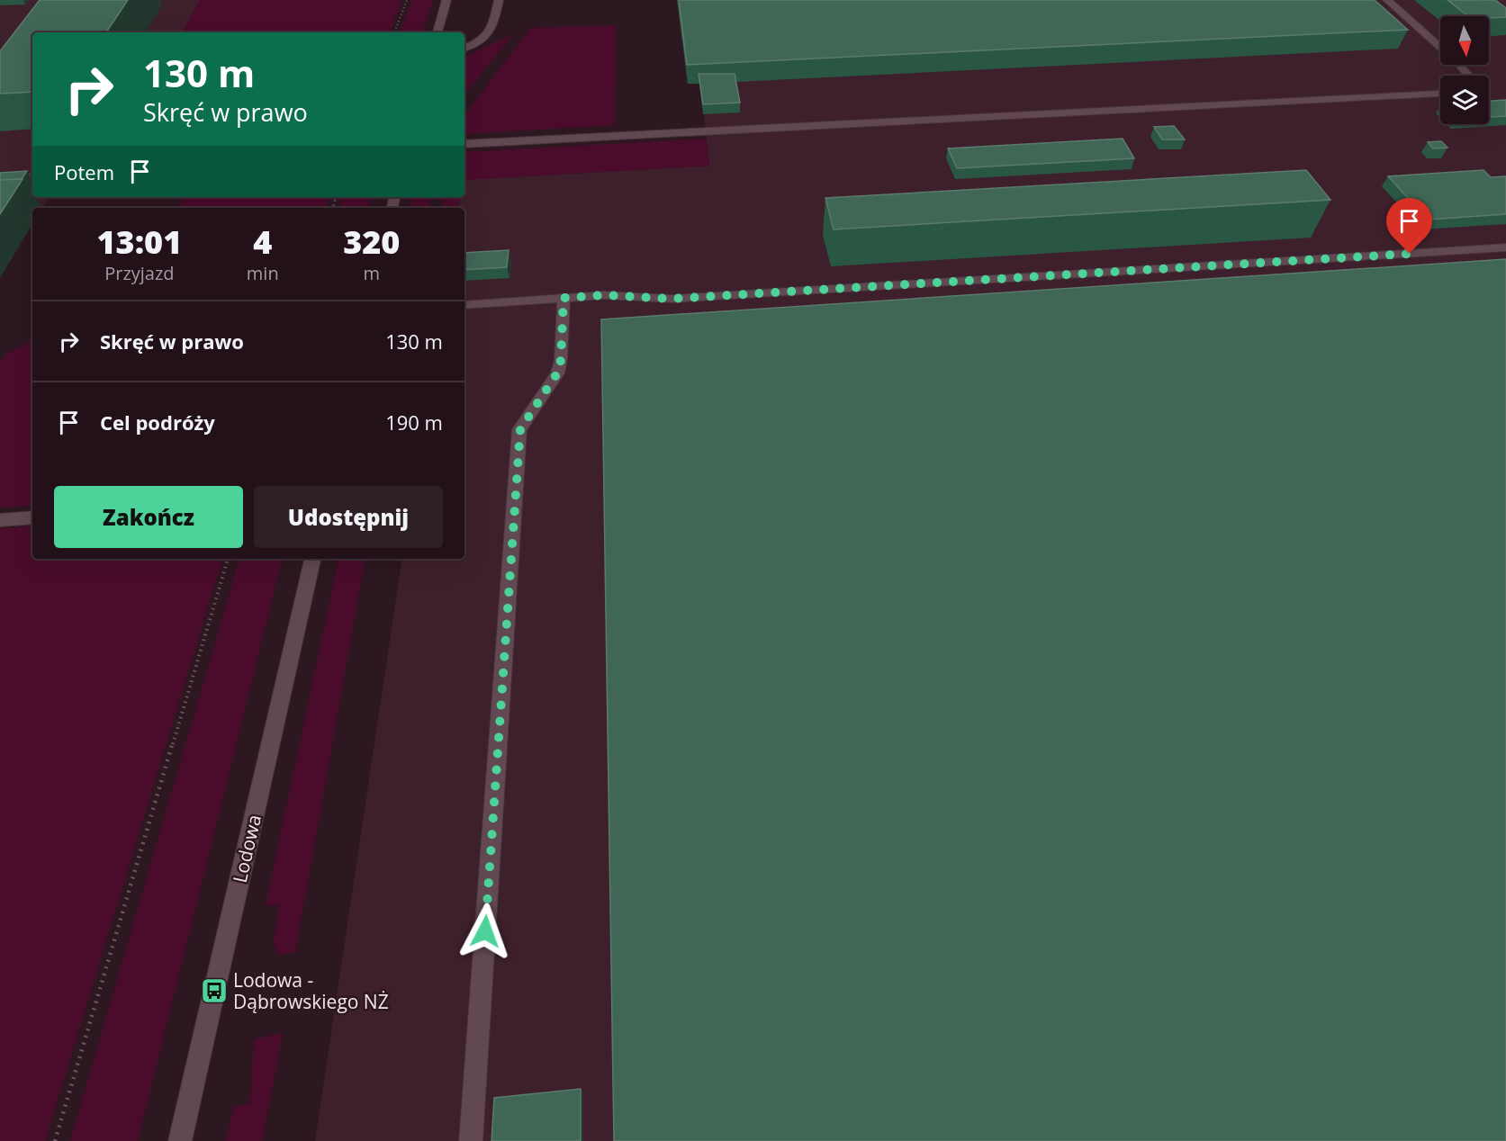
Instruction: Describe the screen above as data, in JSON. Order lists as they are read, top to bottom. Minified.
{"streets":{"street":["Lodowa"]},"places":{"bus stop":["Lodowa - Dąbrowskiego NŻ"]},"north":"bottom","page":{"turn":["130 m","Skręć w prawo"],"then":"Potem","eta":["13:01","Przyjazd","4","min","320","m"],"list":[{"name":"Skręć w prawo","value":"130 m"},{"name":"Cel podróży","value":"190 m"}],"buttons":["Zakończ","Udostępnij"]}}
